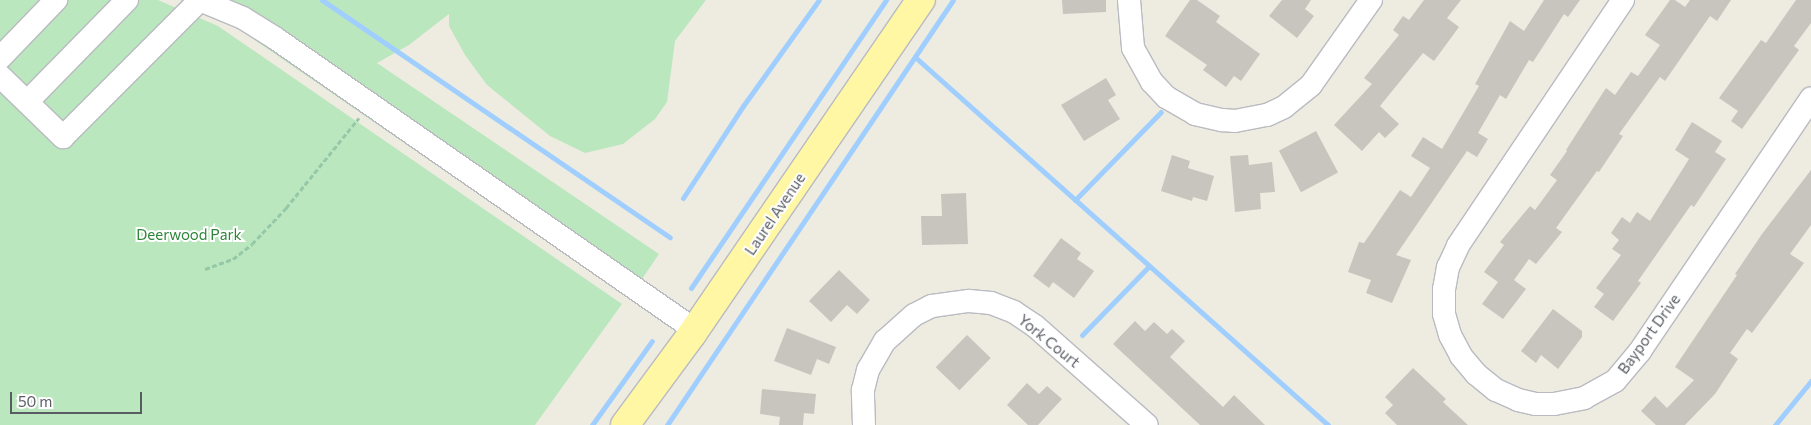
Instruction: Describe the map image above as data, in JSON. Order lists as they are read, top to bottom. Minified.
{"streets":{"main road":["Laurel Avenue"],"street":["Bayport Drive","York Court"]},"parks":["Deerwood Park"],"scale_bar":"50 m"}
